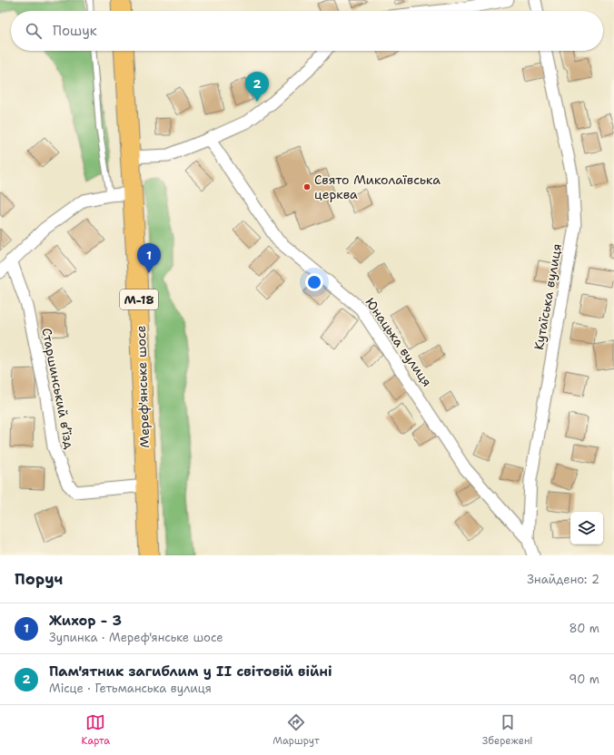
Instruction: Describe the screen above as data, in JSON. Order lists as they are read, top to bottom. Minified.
{"streets":{"highway":["М-18","Мереф'янське шосе"],"street":["Кутаїська вулиця","Юнацька вулиця","Старшинський в’їзд"]},"crossings":[["Кутаїська вулиця","Юнацька вулиця"],["Мереф'янське шосе","Старшинський в’їзд"]],"places":["Свято Миколаївська церква"],"page":{"search":"Пошук","pins":["2","1"],"heading":["Поруч","Знайдено: 2"],"list":[{"mark":"1","name":"Жихор - 3","note":"Зупинка · Мереф'янське шосе","value":"80 m"},{"mark":"2","name":"Пам'ятник загиблим у II світовій війні","note":"Місце · Гетьманська вулиця","value":"90 m"}],"nav":["Карта","Маршрут","Збережені"]}}
